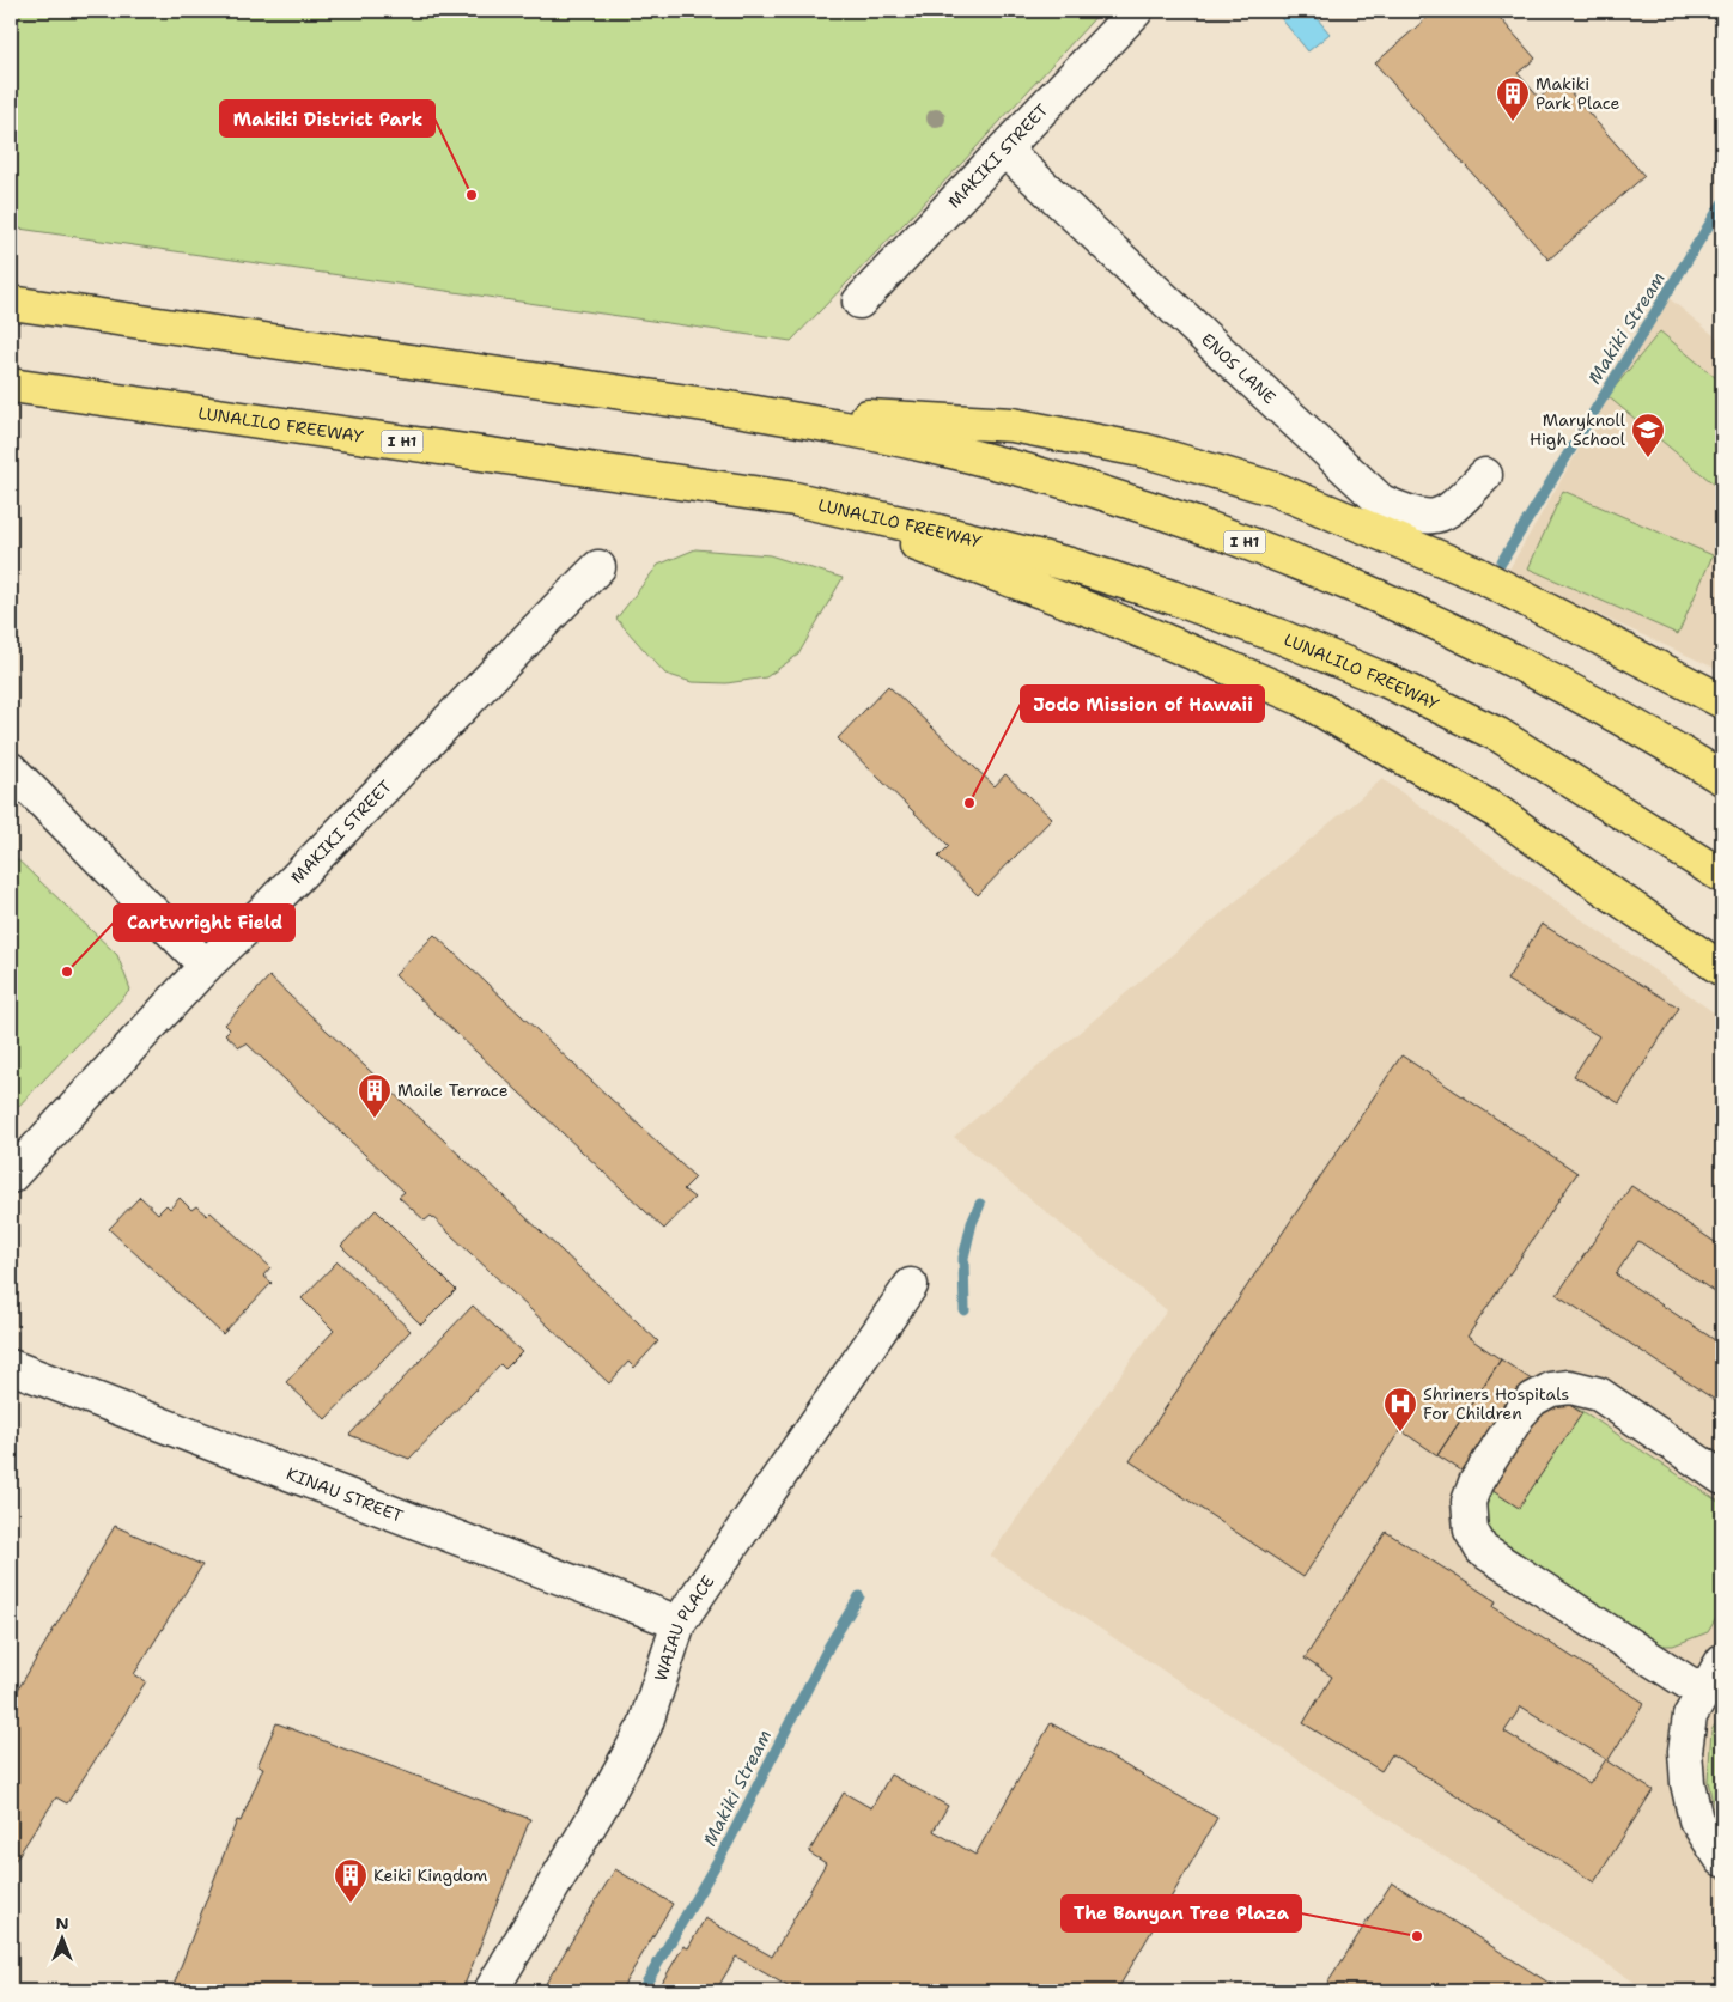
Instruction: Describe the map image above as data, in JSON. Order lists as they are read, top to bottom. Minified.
{"streets":{"highway":["LUNALILO FREEWAY","I H1"],"street":["MAKIKI STREET","ENOS LANE","KINAU STREET","WAIAU PLACE"]},"crossings":[["MAKIKI STREET","ENOS LANE"],["KINAU STREET","WAIAU PLACE"]],"water":["Makiki Stream"],"places":{"building":["Makiki Park Place","Maile Terrace","Keiki Kingdom"],"other":["Makiki District Park","Jodo Mission of Hawaii","Cartwright Field","The Banyan Tree Plaza"],"school or university":["Maryknoll High School"],"hospital":["Shriners Hospitals For Children"]},"north":"top"}
